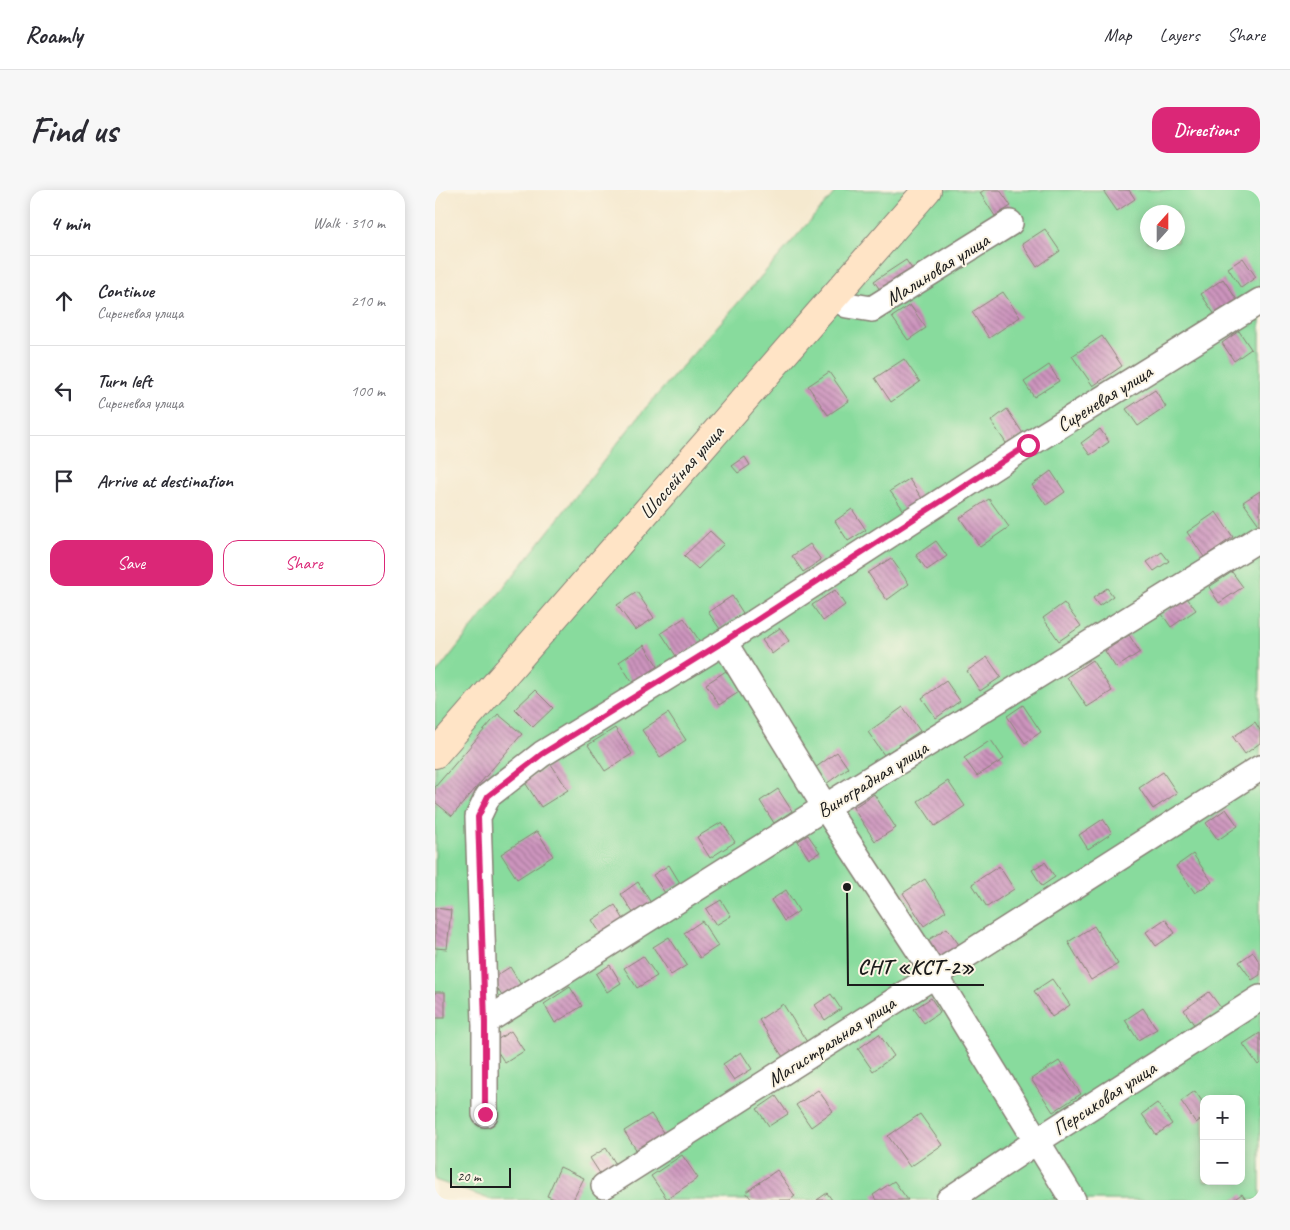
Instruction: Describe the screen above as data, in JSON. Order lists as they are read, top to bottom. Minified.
{"streets":{"street":["Малиновая улица","Сиреневая улица","Шоссейная улица","Виноградная улица","Магистральная улица","Персиковая улица"]},"crossings":[["Малиновая улица","Шоссейная улица"],["Сиреневая улица","Виноградная улица"]],"places":["СНТ «КСТ-2»"],"scale_bar":"20 m","north":"top","page":{"header":"Roamly","nav":["Map","Layers","Share"],"buttons":["Directions",["Save","Share"]],"title":"Find us","heading":["4 min","Walk · 310 m"],"list":[["Continue","Сиреневая улица","210 m"],["Turn left","Сиреневая улица","100 m"],"Arrive at destination"],"map_buttons":["+","−"],"scale":"20 m"}}
